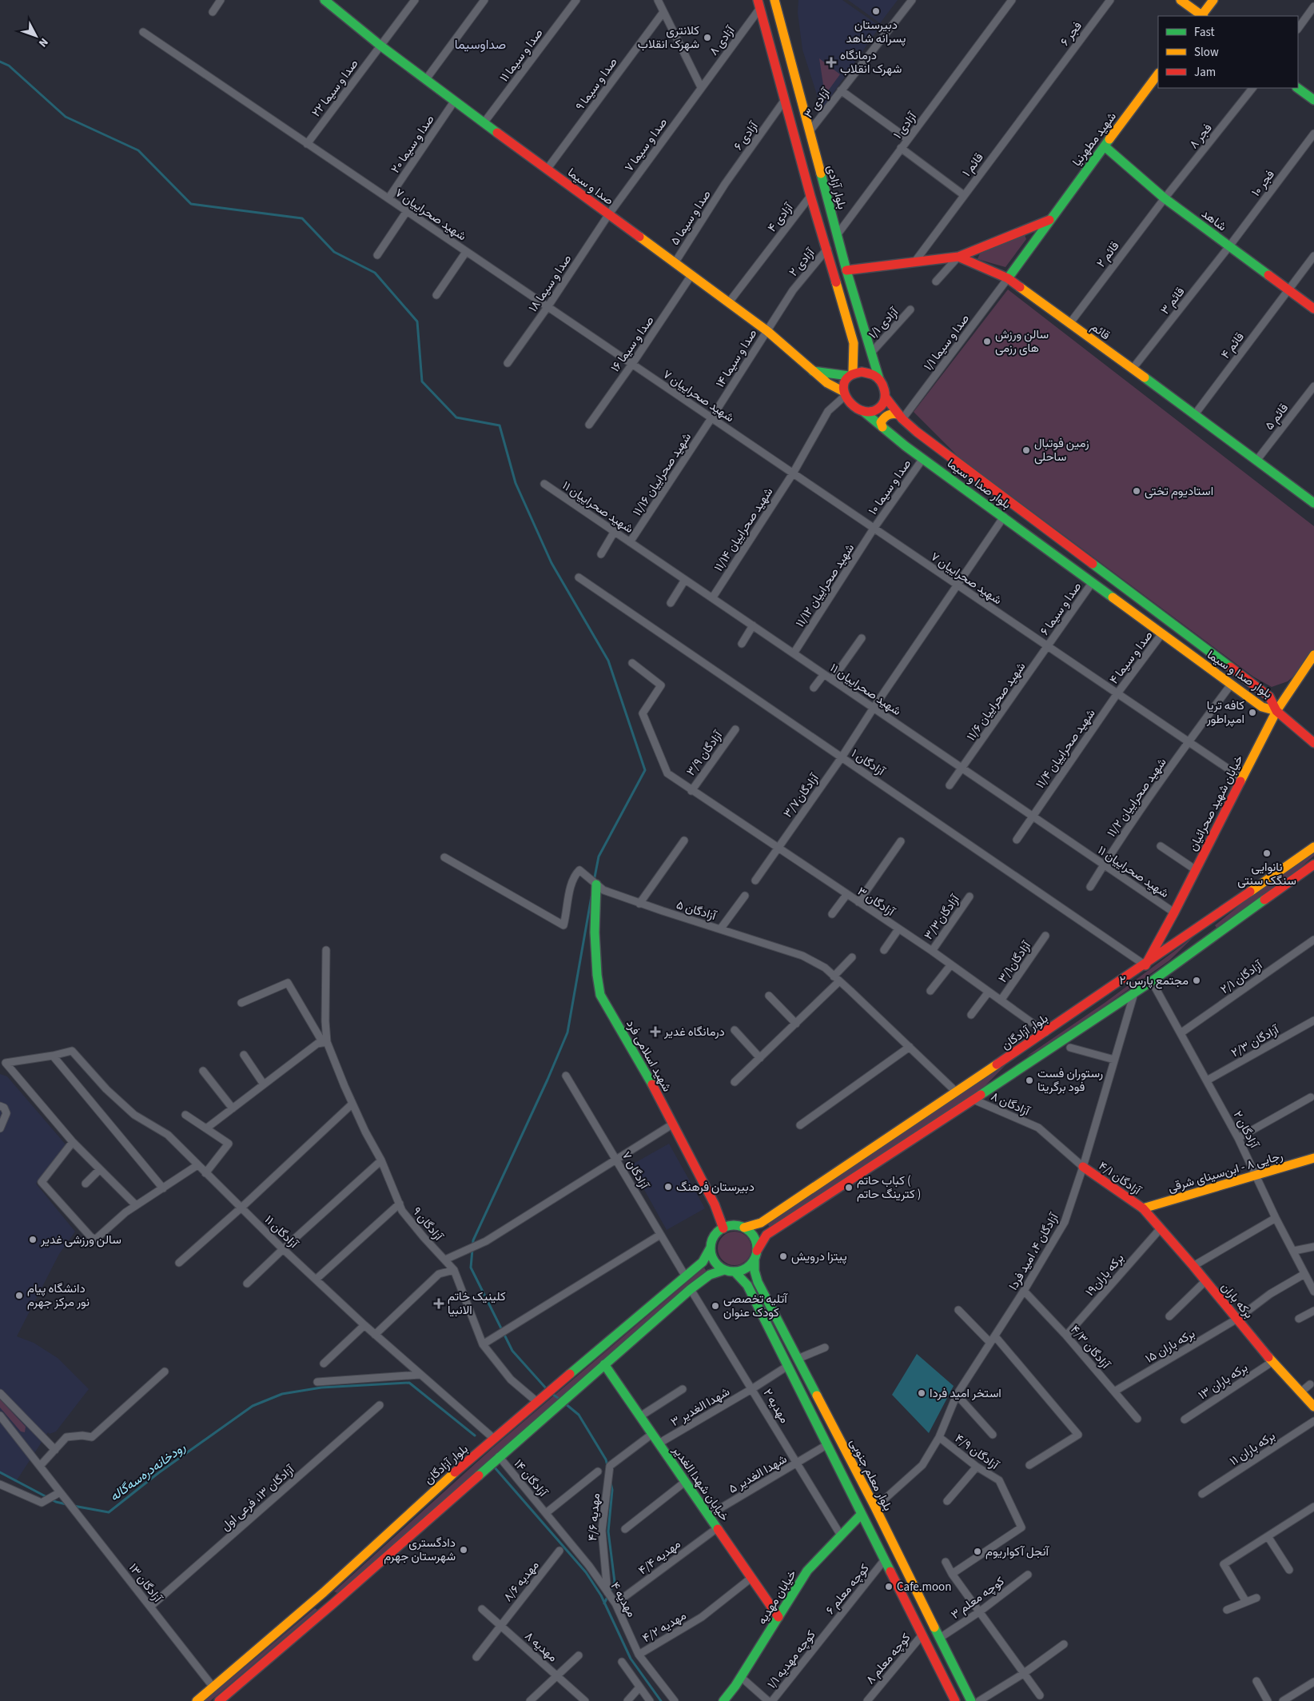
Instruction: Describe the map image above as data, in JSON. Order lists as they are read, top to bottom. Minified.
{"streets":{"main road":["شهید مطهرنیا","صدا و سیما","بلوار آزادی","شاهد","قائم","بلوار صدا و سیما","خیابان شهید صحرائیان","بلوار آزادگان","شهید اسلامی فرد","رجایی ۸ - ابن‌سینای شرقی","آزادگان ۴/۱","برکه باران","بلوار معلم جنوبی","خیابان شهدا الغدیر","خیابان مهدیه"],"street":["فجر ۶","آزادی ۸","صدا و سیما ۱۱","صدا و سیما ۹","صدا و سیما ۲۲","آزادی ۳","آزادی ۱","آزادی ۶","فجر ۸","صدا و سیما ۲۰","صدا و سیما ۷","قائم ۱","فجر ۱۰","شهید صحراییان ۷","صدا و سیما ۵","آزادی ۴","قائم ۲","آزادی ۲","صدا و سیما ۱۸","قائم ۳","آزادی ۱/۱","صدا و سیما ۱/۱","صدا و سیما ۱۶","قائم ۴","صدا و سیما ۱۴","قائم ۵","شهید صحراییان ۱۱/۱۶","صدا و سیما ۱۰","شهید صحراییان ۱۱","شهید صحراییان ۱۱/۱۴","شهید صحراییان ۱۱/۱۲","صدا و سیما ۶","صدا و سیما ۴","شهید صحراییان ۱۱/۶","شهید صحراییان ۱۱/۴","آزادگان ۳/۹","آزادگان ۱","آزادگان۳/۷","شهید صحراییان ۱۱/۲","آزادگان ۳","آزادگان ۵","آزادگان۳/۳","آزادگان۳/۱","آزادگان ۲/۱","آزادگان ۲/۳","آزادگان ۸","آزادگان ۲","آزادگان ۷","آزادگان ۹","آزادگان ۱۱","آزادگان ۴، امید فردا","برکه باران۱۹","برکه باران ۱۵","آزادگان ۴/۳","برکه باران ۱۳","مهدیه ۲","شهدا الغدیر ۳","برکه باران ۱۱","آزادگان ۴/۹","شهدا الغدیر ۵","آزادگان ۱۴","آزادگان ۱۳، فرعی اول","مهدیه ۴/۶","مهدیه ۴/۴","مهدیه ۸/۶","آزادگان ۱۳","کوچه معلم ۶","کوچه معلم ۳","مهدیه ۴","مهدیه ۴/۲","مهدیه ۸","کوچه معلم ۸","کوچه مهدیه ۱/۱"]},"crossings":[["فجر ۶","قائم ۱"],["آزادی ۸","صدا و سیما ۷"],["صدا و سیما ۱۱","صدا و سیما"],["صدا و سیما ۹","صدا و سیما"],["صدا و سیما ۲۲","صدا و سیما"],["صدا و سیما ۲۲","شهید صحراییان ۷"],["آزادی ۳","بلوار آزادی"],["آزادی ۱","بلوار آزادی"],["آزادی ۶","صدا و سیما ۵"],["فجر ۸","شاهد"],["فجر ۸","قائم ۲"],["شهید مطهرنیا","شاهد"],["شهید مطهرنیا","قائم"],["شهید مطهرنیا","صدا و سیما ۱/۱"],["صدا و سیما ۲۰","صدا و سیما"],["صدا و سیما ۲۰","شهید صحراییان ۷"],["صدا و سیما ۷","صدا و سیما"],["صدا و سیما ۷","صدا و سیما ۱۸"],["فجر ۱۰","شاهد"],["فجر ۱۰","قائم ۳"],["صدا و سیما","بلوار آزادی"],["صدا و سیما","صدا و سیما ۵"],["صدا و سیما","آزادی ۴"],["صدا و سیما","آزادی ۲"],["صدا و سیما","صدا و سیما ۱۸"],["صدا و سیما","صدا و سیما ۱۶"],["صدا و سیما","صدا و سیما ۱۴"],["صدا و سیما","بلوار صدا و سیما"],["صدا و سیما","شهید صحراییان ۱۱/۱۴"],["بلوار آزادی","آزادی ۱/۱"],["بلوار آزادی","بلوار صدا و سیما"],["بلوار آزادی","شهید صحراییان ۱۱/۱۴"],["شهید صحراییان ۷","صدا و سیما ۱۸"],["شهید صحراییان ۷","صدا و سیما ۱۶"],["شهید صحراییان ۷","صدا و سیما ۱۴"],["شهید صحراییان ۷","شهید صحراییان ۱۱/۱۶"],["شهید صحراییان ۷","صدا و سیما ۱۰"],["شهید صحراییان ۷","شهید صحراییان ۱۱/۱۴"],["شهید صحراییان ۷","شهید صحراییان ۱۱/۱۲"],["شهید صحراییان ۷","صدا و سیما ۶"],["شهید صحراییان ۷","صدا و سیما ۴"],["شهید صحراییان ۷","شهید صحراییان ۱۱/۶"],["شهید صحراییان ۷","شهید صحراییان ۱۱/۴"],["شهید صحراییان ۷","آزادگان۳/۷"],["شهید صحراییان ۷","شهید صحراییان ۱۱/۲"],["شهید صحراییان ۷","خیابان شهید صحرائیان"],["شاهد","قائم ۲"],["شاهد","قائم ۳"],["شاهد","قائم ۴"],["قائم ۲","قائم"],["آزادی ۲","صدا و سیما ۱۴"],["قائم ۳","قائم"],["قائم","صدا و سیما ۱/۱"],["قائم","قائم ۴"],["قائم","قائم ۵"],["صدا و سیما ۱/۱","بلوار صدا و سیما"],["صدا و سیما ۱۴","شهید صحراییان ۱۱/۱۶"],["شهید صحراییان ۱۱/۱۶","شهید صحراییان ۱۱"],["بلوار صدا و سیما","صدا و سیما ۱۰"],["بلوار صدا و سیما","شهید صحراییان ۱۱/۱۴"],["بلوار صدا و سیما","صدا و سیما ۶"],["بلوار صدا و سیما","صدا و سیما ۴"],["بلوار صدا و سیما","آزادگان۳/۷"],["بلوار صدا و سیما","شهید صحراییان ۱۱/۲"],["بلوار صدا و سیما","خیابان شهید صحرائیان"],["صدا و سیما ۱۰","شهید صحراییان ۱۱/۱۲"],["شهید صحراییان ۱۱","شهید صحراییان ۱۱/۱۴"],["شهید صحراییان ۱۱","شهید صحراییان ۱۱/۱۲"],["شهید صحراییان ۱۱","شهید صحراییان ۱۱/۶"],["شهید صحراییان ۱۱","شهید صحراییان ۱۱/۴"],["شهید صحراییان ۱۱","آزادگان۳/۷"],["شهید صحراییان ۱۱","شهید صحراییان ۱۱/۲"],["شهید صحراییان ۱۱","خیابان شهید صحرائیان"],["صدا و سیما ۶","شهید صحراییان ۱۱/۶"],["صدا و سیما ۴","شهید صحراییان ۱۱/۴"],["آزادگان ۳/۹","آزادگان ۳"],["آزادگان ۱","آزادگان۳/۷"],["آزادگان ۱","خیابان شهید صحرائیان"],["آزادگان ۱","بلوار آزادگان"],["آزادگان۳/۷","آزادگان ۳"],["خیابان شهید صحرائیان","بلوار آزادگان"],["آزادگان ۳","آزادگان۳/۳"],["آزادگان ۳","آزادگان۳/۱"],["آزادگان ۳","بلوار آزادگان"],["آزادگان ۵","بلوار آزادگان"],["آزادگان ۵","شهید اسلامی فرد"],["آزادگان ۲/۱","آزادگان ۲"],["بلوار آزادگان","شهید اسلامی فرد"],["بلوار آزادگان","آزادگان ۷"],["بلوار آزادگان","آزادگان ۹"],["بلوار آزادگان","آزادگان ۱۱"],["بلوار آزادگان","بلوار معلم جنوبی"],["بلوار آزادگان","آزادگان ۱۳"],["آزادگان ۲/۳","آزادگان ۲"],["شهید اسلامی فرد","بلوار معلم جنوبی"],["آزادگان ۸","آزادگان ۴/۱"],["آزادگان ۸","آزادگان ۴، امید فردا"],["آزادگان ۲","رجایی ۸ - ابن‌سینای شرقی"],["آزادگان ۲","برکه باران ۱۵"],["رجایی ۸ - ابن‌سینای شرقی","آزادگان ۴/۱"],["رجایی ۸ - ابن‌سینای شرقی","برکه باران"],["آزادگان ۴/۱","آزادگان ۴، امید فردا"],["آزادگان ۴/۱","برکه باران"],["آزادگان ۴، امید فردا","آزادگان ۴/۳"],["آزادگان ۴، امید فردا","آزادگان ۴/۹"],["آزادگان ۴، امید فردا","بلوار معلم جنوبی"],["برکه باران۱۹","برکه باران"],["برکه باران۱۹","آزادگان ۴/۳"],["برکه باران","برکه باران ۱۵"],["برکه باران","برکه باران ۱۳"],["برکه باران ۱۵","آزادگان ۴/۳"],["مهدیه ۲","شهدا الغدیر ۳"],["مهدیه ۲","شهدا الغدیر ۵"],["مهدیه ۲","خیابان مهدیه"],["شهدا الغدیر ۳","خیابان شهدا الغدیر"],["شهدا الغدیر ۵","خیابان شهدا الغدیر"],["بلوار معلم جنوبی","کوچه معلم ۳"],["آزادگان ۱۴","مهدیه ۴"],["خیابان شهدا الغدیر","مهدیه ۴/۶"],["خیابان شهدا الغدیر","مهدیه ۴/۴"],["خیابان شهدا الغدیر","خیابان مهدیه"],["خیابان شهدا الغدیر","مهدیه ۴/۲"],["آزادگان ۱۳، فرعی اول","آزادگان ۱۳"],["مهدیه ۴/۶","مهدیه ۴"],["مهدیه ۴/۴","مهدیه ۴"],["مهدیه ۸/۶","مهدیه ۸"],["کوچه معلم ۶","کوچه مهدیه ۱/۱"],["مهدیه ۴","مهدیه ۴/۲"]],"districts":["صداوسیما"],"water":["رودخانه‌دره‌سه‌گاله"],"places":{"other":["دبیرستان پسرانه شاهد","کلانتری شهرک انقلاب","سالن ورزش های رزمی","زمین فوتبال ساحلی","استادیوم تختی","کافه تریا امپراطور","نانوایی سنگک سنتی","۲،مجتمع پارس","رستوران فست فود برگریتا","دبیرستان فرهنگ","کباب حاتم ( کترینگ حاتم )","سالن ورزشی غدیر","پیتزا درویش","دانشگاه پیام نور مرکز جهرم","آتلیه تخصصی کودک عنوان","استخر امید فردا","دادگستری شهرستان جهرم","آنجل آکواریوم","Cafe.moon"],"health":["درمانگاه شهرک انقلاب","درمانگاه غدیر","کلینیک خاتم الانبیا"]},"legend":["Fast","Slow","Jam"],"north":"bottom right"}
